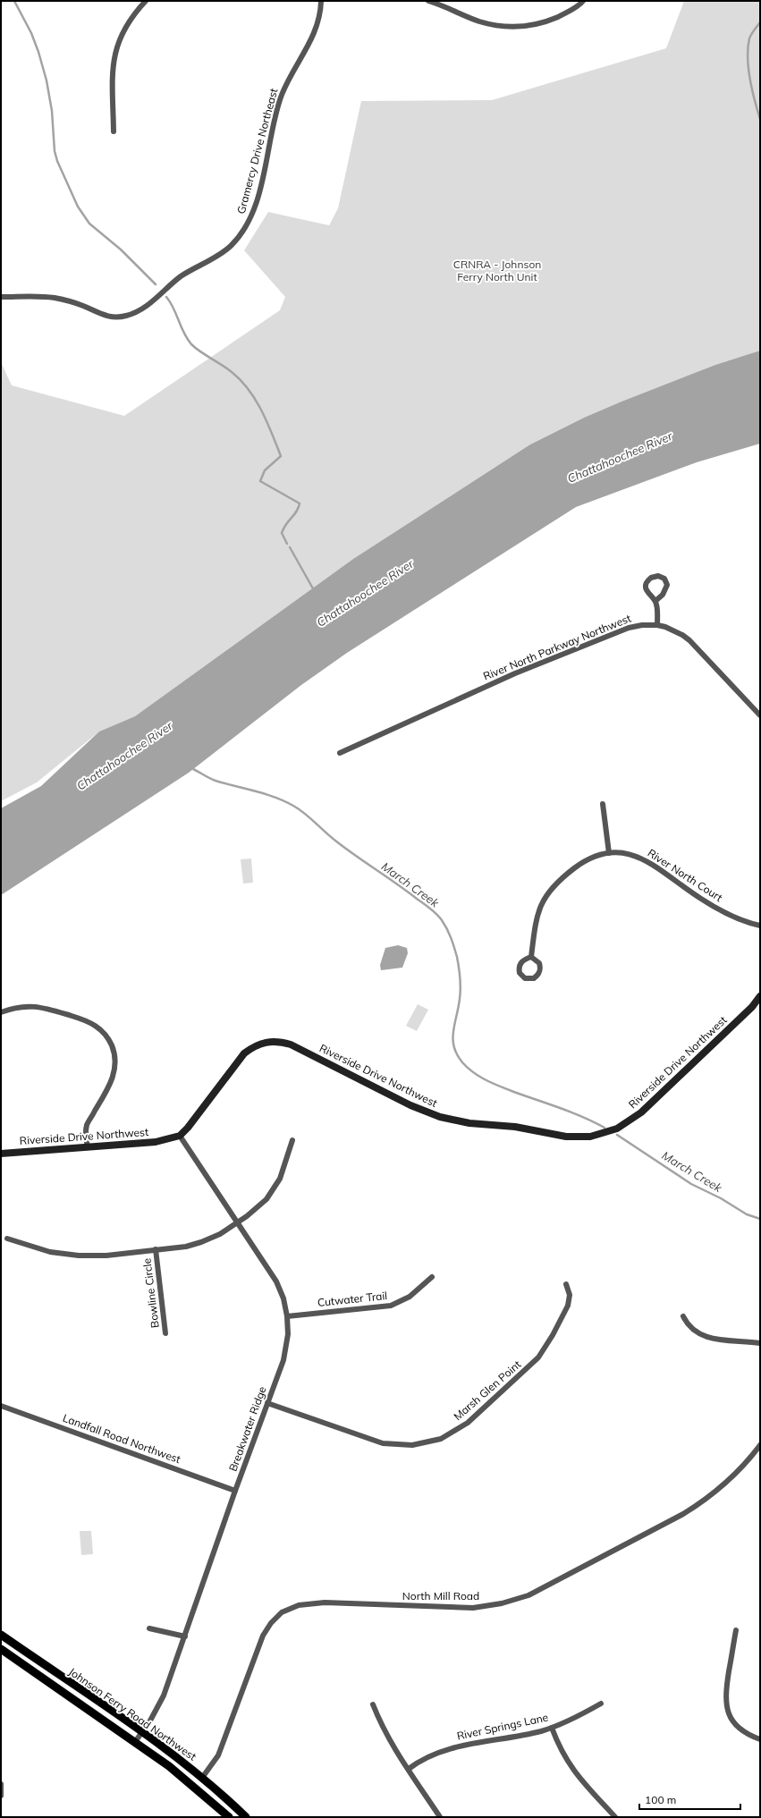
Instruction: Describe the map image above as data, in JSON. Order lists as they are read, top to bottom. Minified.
{"streets":{"main road":["Johnson Ferry Road Northwest"],"street":["Gramercy Drive Northeast","River North Parkway Northwest","River North Court","Riverside Drive Northwest","Bowline Circle","Cutwater Trail","Marsh Glen Point","Breakwater Ridge","Landfall Road Northwest","North Mill Road","River Springs Lane"]},"crossings":[["Riverside Drive Northwest","Breakwater Ridge"],["Cutwater Trail","Breakwater Ridge"],["Marsh Glen Point","Breakwater Ridge"],["Breakwater Ridge","Landfall Road Northwest"],["Breakwater Ridge","Johnson Ferry Road Northwest"],["North Mill Road","Johnson Ferry Road Northwest"]],"water":["Chattahoochee River","March Creek"],"parks":["CRNRA - Johnson Ferry North Unit"],"scale_bar":"100 m"}
